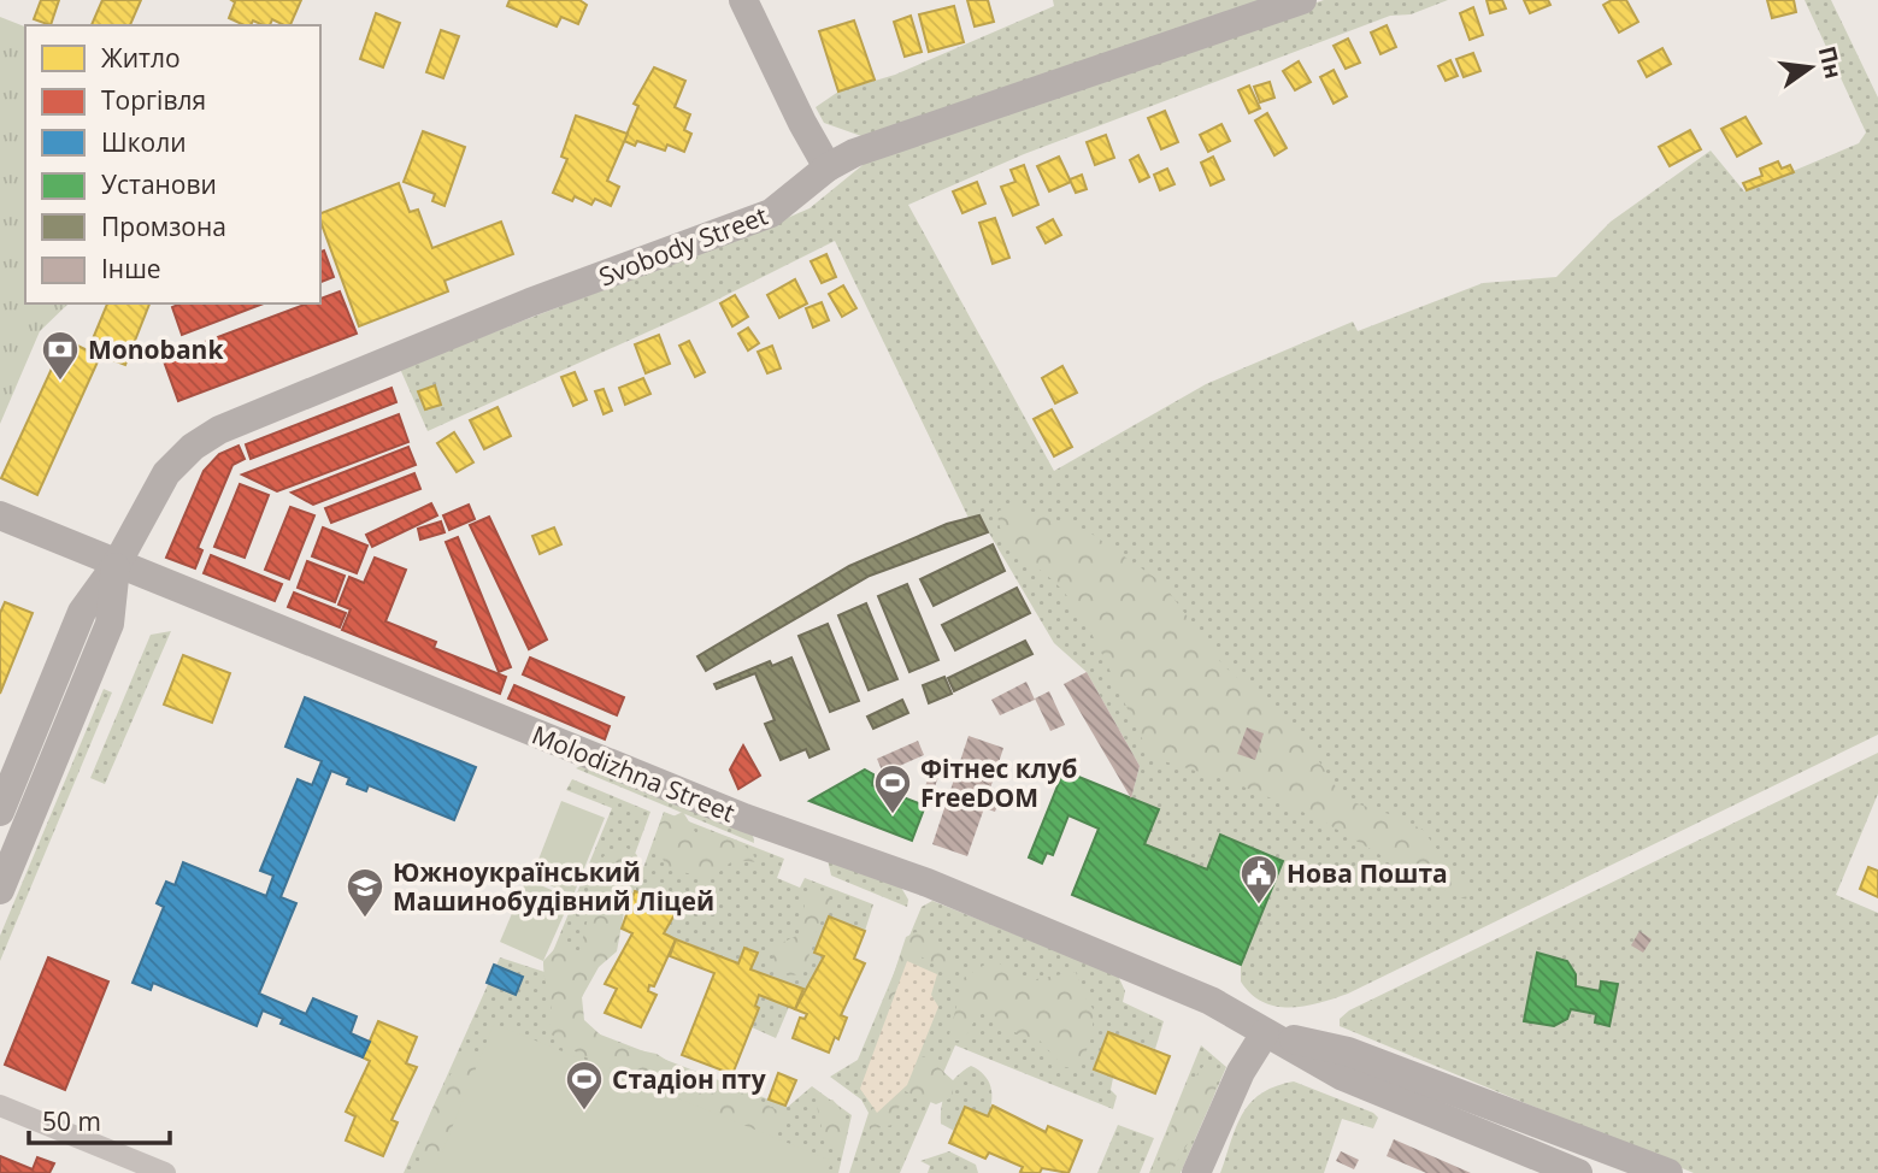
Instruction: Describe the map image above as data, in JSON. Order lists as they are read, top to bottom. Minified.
{"streets":{"street":["Svobody Street","Molodizhna Street"]},"crossings":[["Svobody Street","Molodizhna Street"]],"places":{"bank":["Monobank"],"sports":["Фітнес клуб FreeDOM","Стадіон пту"],"public building":["Нова Пошта"],"school or university":["Южноукраїнський Машинобудівний Ліцей"]},"legend":["Житло","Торгівля","Школи","Установи","Промзона","Інше"],"scale_bar":"50 m","north":"right"}
